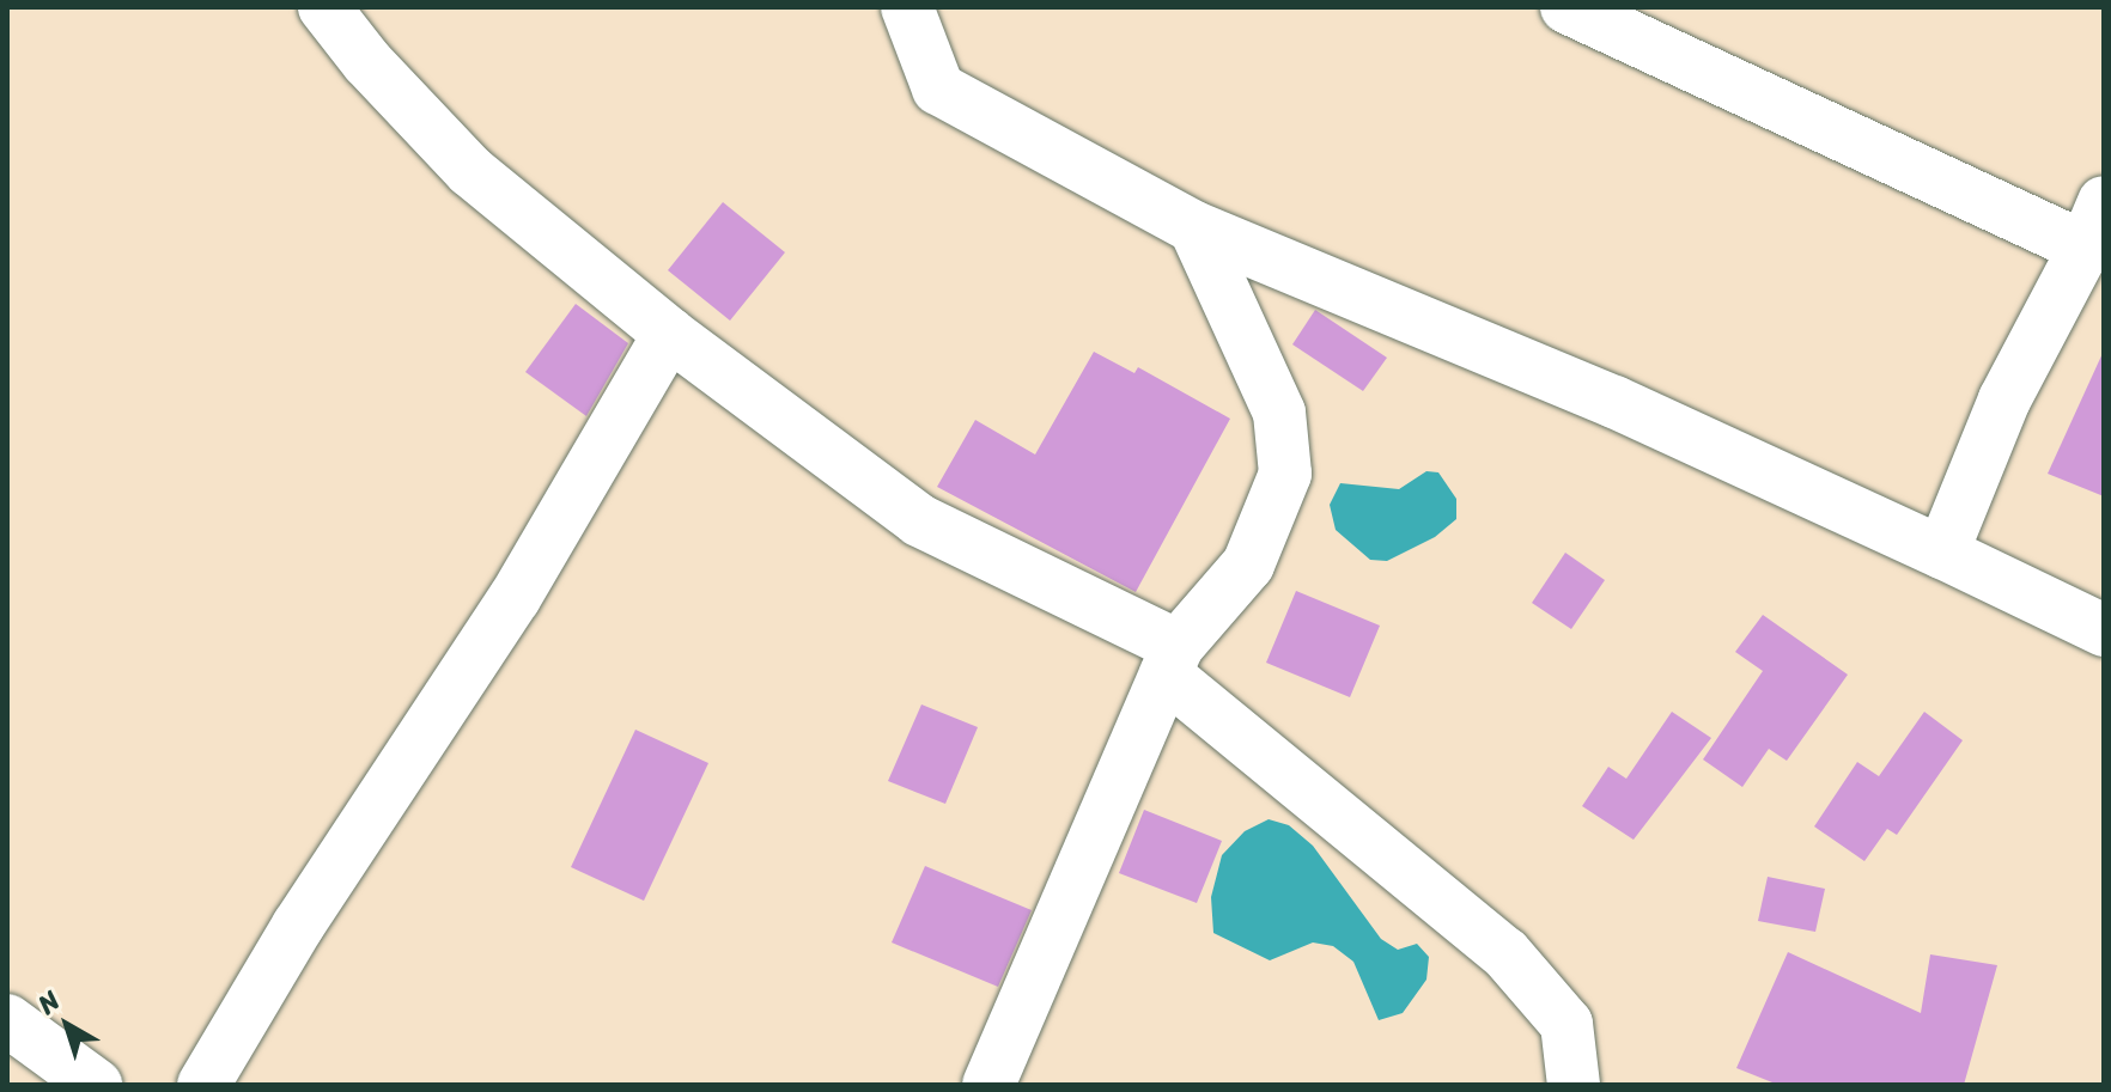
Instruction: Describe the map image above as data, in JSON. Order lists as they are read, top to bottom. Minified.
{"north":"top left"}
